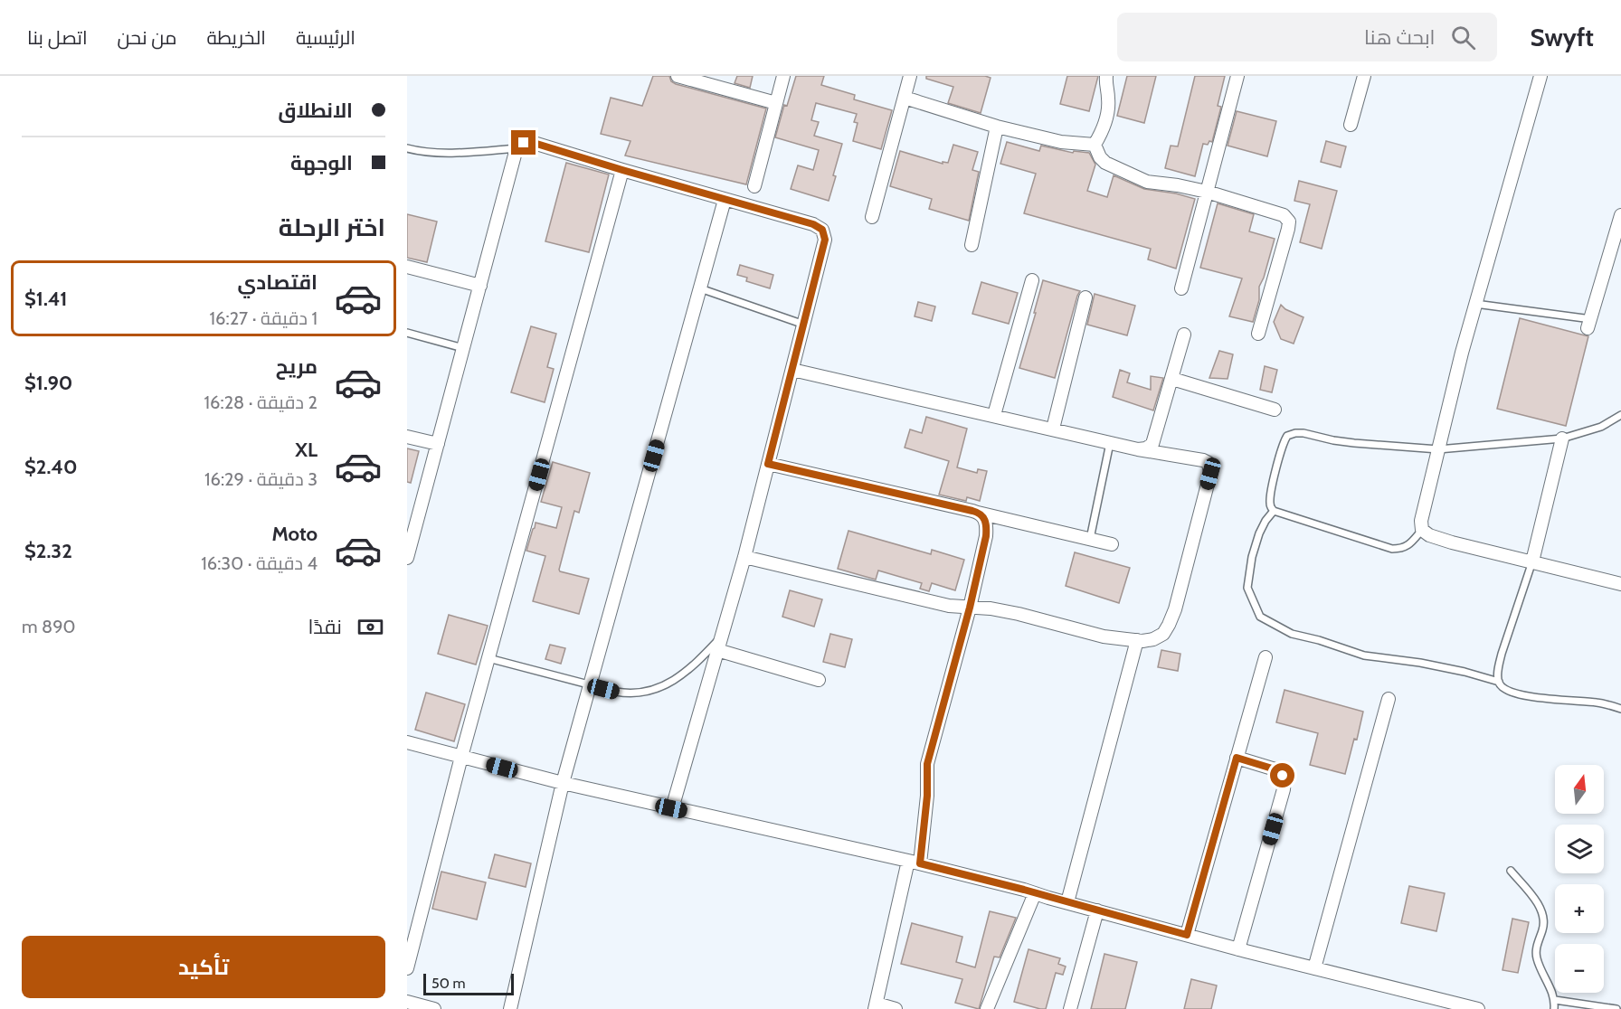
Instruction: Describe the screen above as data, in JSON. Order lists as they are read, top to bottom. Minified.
{"scale_bar":"50 m","north":"top","page":{"header":"Swyft","search":"ابحث هنا","nav":["الرئيسية","الخريطة","من نحن","اتصل بنا"],"banner":["الانطلاق","الوجهة"],"heading":"اختر الرحلة","list":[{"name":"اقتصادي","note":"1 دقيقة · 16:27","value":"$1.41"},{"name":"مريح","note":"2 دقيقة · 16:28","value":"$1.90"},{"name":"XL","note":"3 دقيقة · 16:29","value":"$2.40"},{"name":"Moto","note":"4 دقيقة · 16:30","value":"$2.32"}],"pay":["نقدًا","890 m"],"map_buttons":["+","−"],"buttons":"تأكيد","scale":"50 m"}}
